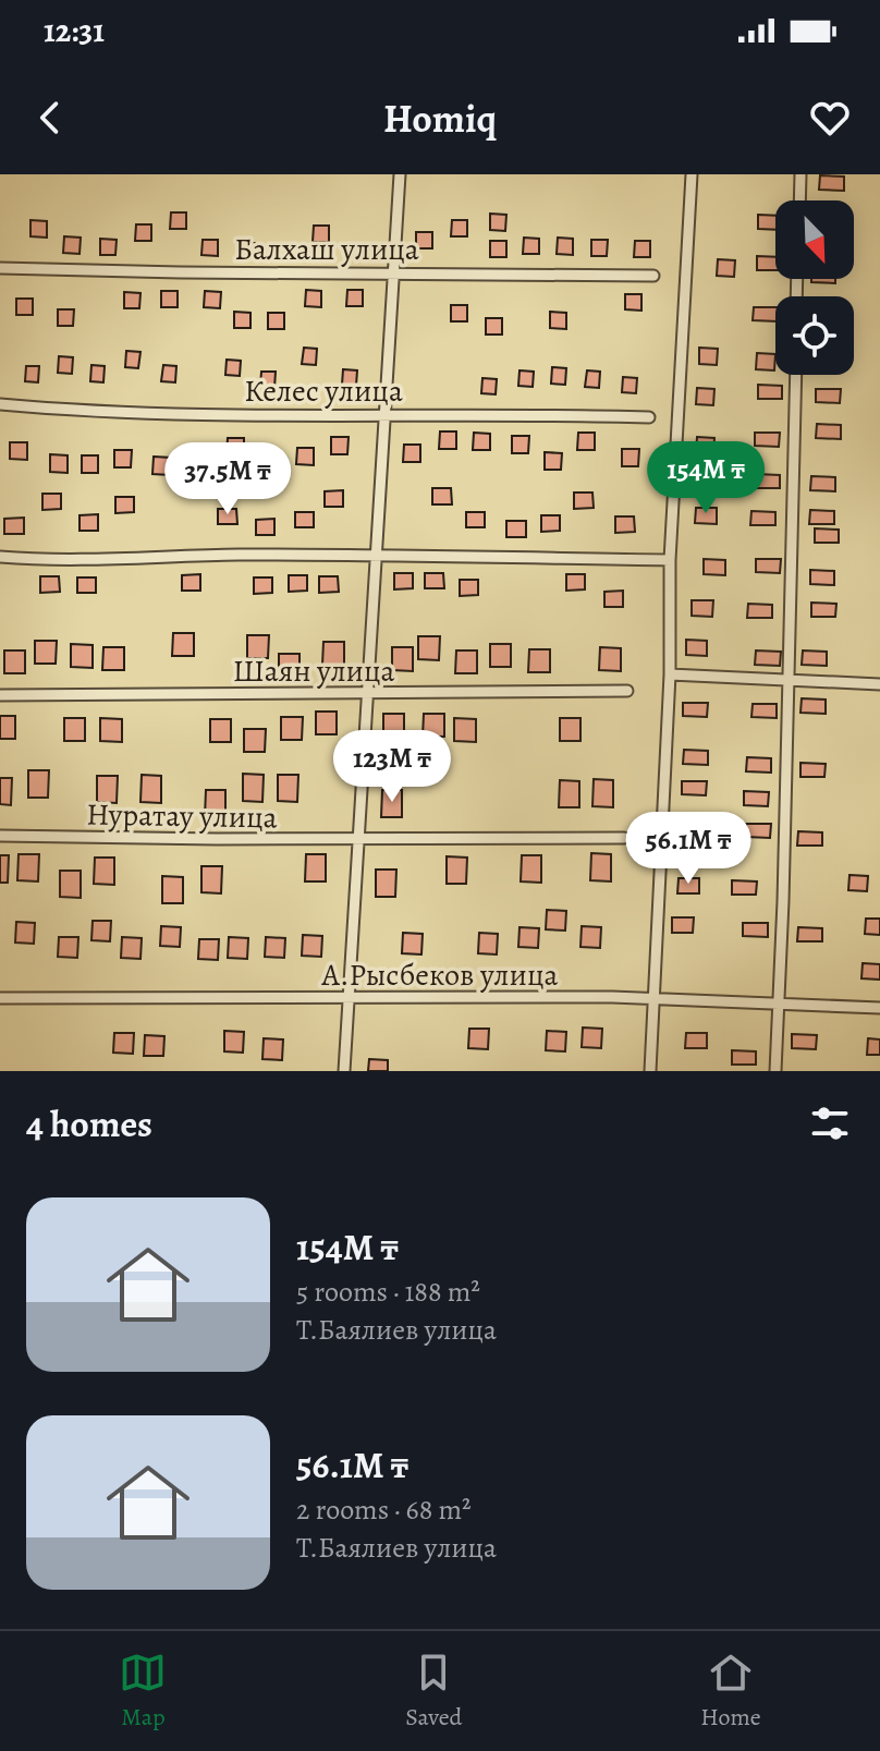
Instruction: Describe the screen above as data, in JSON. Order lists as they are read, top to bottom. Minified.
{"streets":{"street":["Балхаш улица","Келес улица","Шаян улица","Нуратау улица","А.Рысбеков улица"]},"north":"bottom right","page":{"status":"12:31","header":"Homiq","price":["154M ₸","37.5M ₸","123M ₸","56.1M ₸"],"heading":"4 homes","list":[{"name":"154M ₸","note":"5 rooms · 188 m² · Т.Баялиев улица"},{"name":"56.1M ₸","note":"2 rooms · 68 m² · Т.Баялиев улица"}],"tabs":["Map","Saved","Home"]}}
